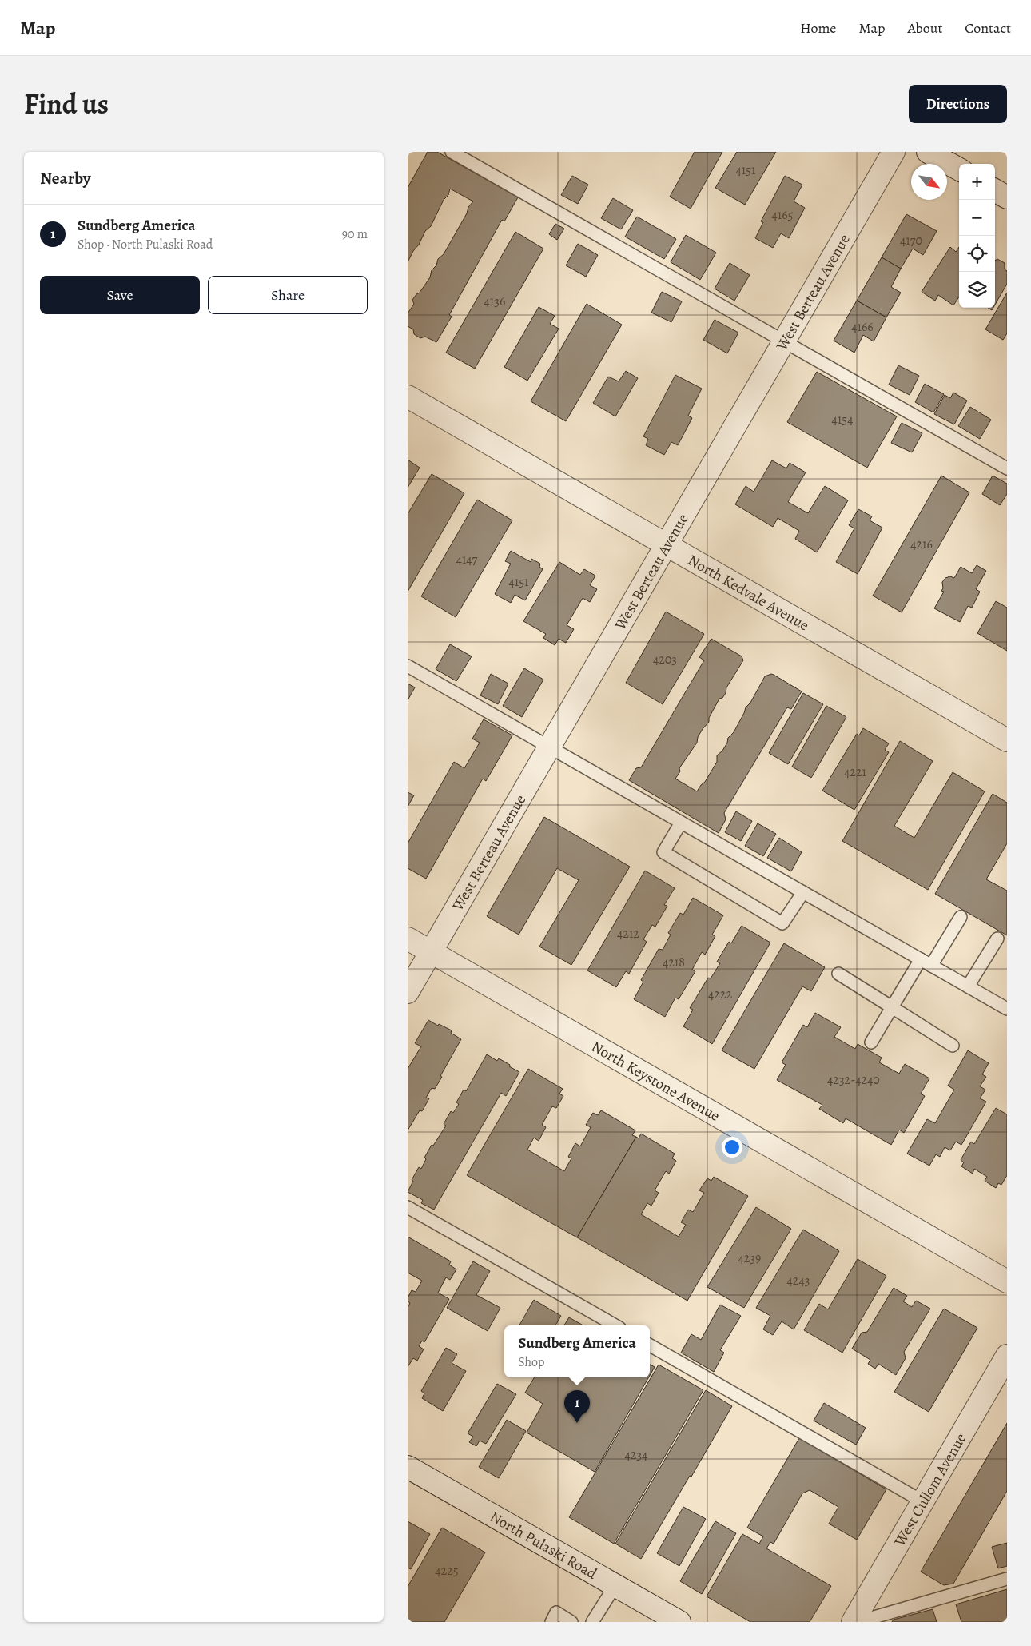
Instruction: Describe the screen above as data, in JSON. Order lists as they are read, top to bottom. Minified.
{"streets":{"street":["West Berteau Avenue","North Kedvale Avenue","North Keystone Avenue","West Cullom Avenue","North Pulaski Road"]},"crossings":[["West Berteau Avenue","North Kedvale Avenue"],["West Berteau Avenue","North Keystone Avenue"]],"house_numbers":["4151","4165","4170","4136","4166","4154","4216","4147","4151","4203","4221","4212","4218","4222","4232-4240","4239","4243","4234","4225"],"north":"bottom right","page":{"header":"Map","nav":["Home","Map","About","Contact"],"title":"Find us","buttons":["Directions",["Save","Share"]],"heading":"Nearby","map_buttons":["+","−"],"list":[{"mark":"1","name":"Sundberg America","note":"Shop · North Pulaski Road","value":"90 m"}],"popup":["Sundberg America","Shop"],"pins":"1"}}
